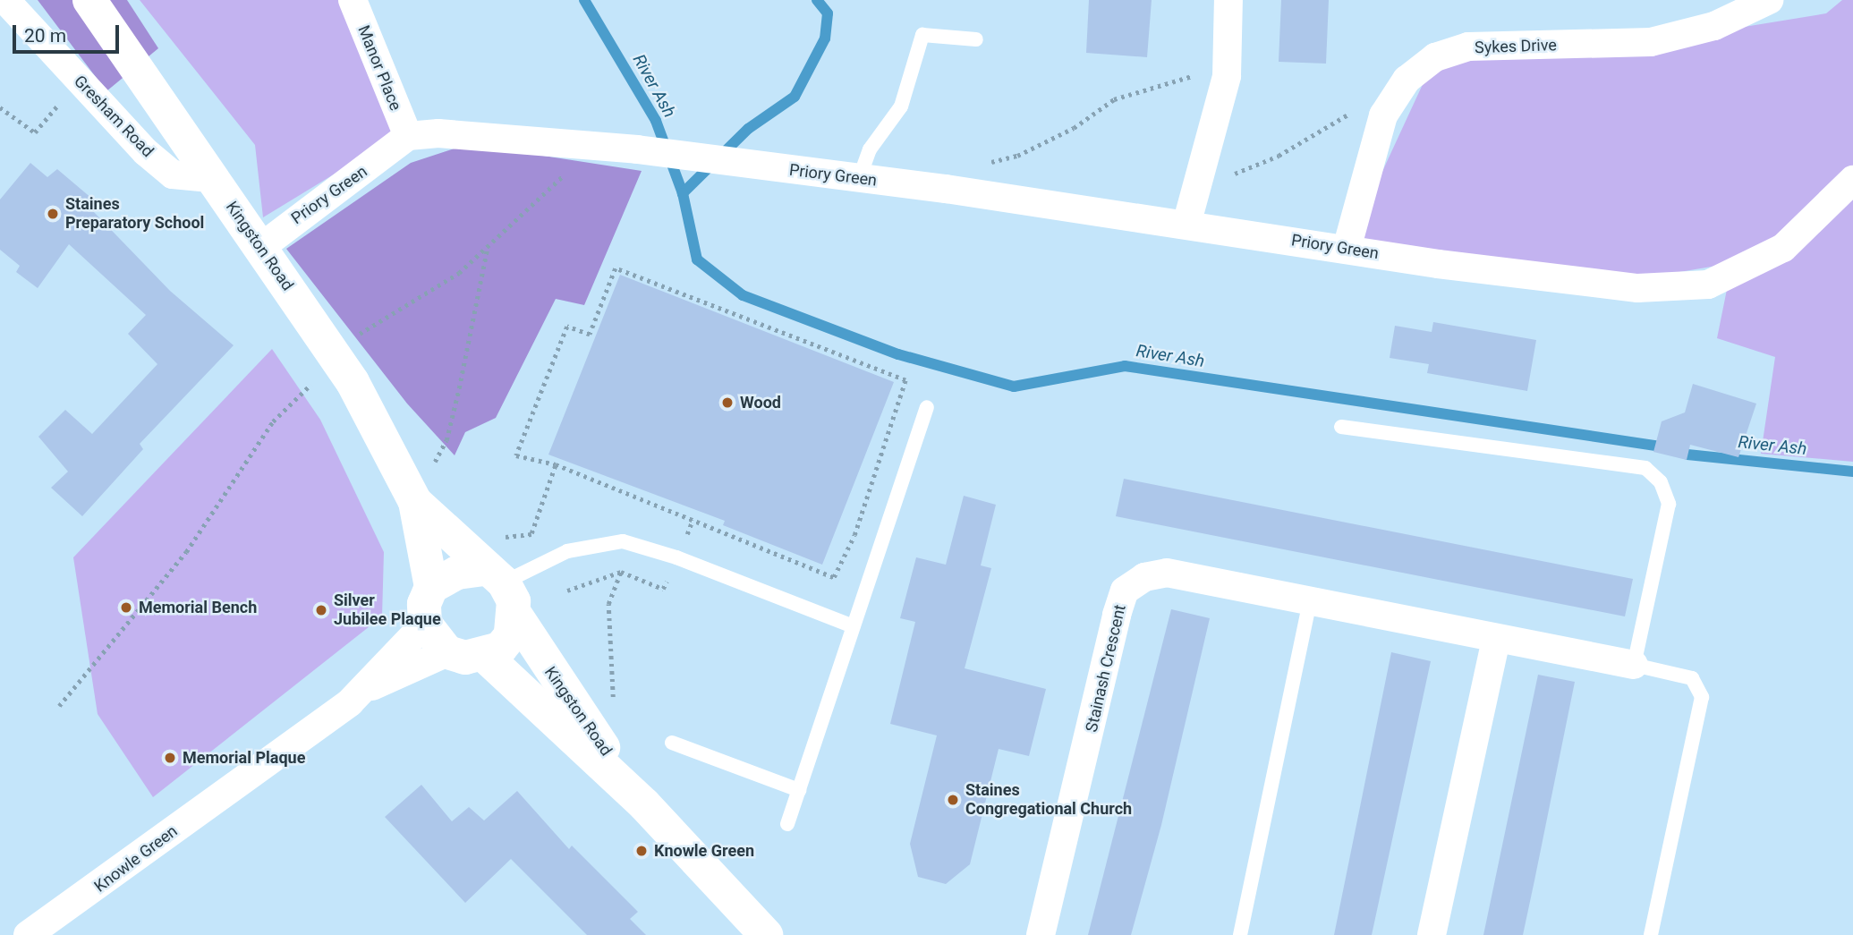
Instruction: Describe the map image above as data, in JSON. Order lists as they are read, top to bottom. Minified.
{"streets":{"street":["Sykes Drive","Manor Place","Gresham Road","Priory Green","Kingston Road","Stainash Crescent","Knowle Green"]},"crossings":[["Sykes Drive","Priory Green"],["Manor Place","Priory Green"],["Gresham Road","Kingston Road"],["Priory Green","Kingston Road"],["Kingston Road","Knowle Green"]],"water":["River Ash"],"places":["Staines Preparatory School","Wood","Memorial Bench","Silver Jubilee Plaque","Memorial Plaque","Staines Congregational Church","Knowle Green"],"scale_bar":"20 m"}
